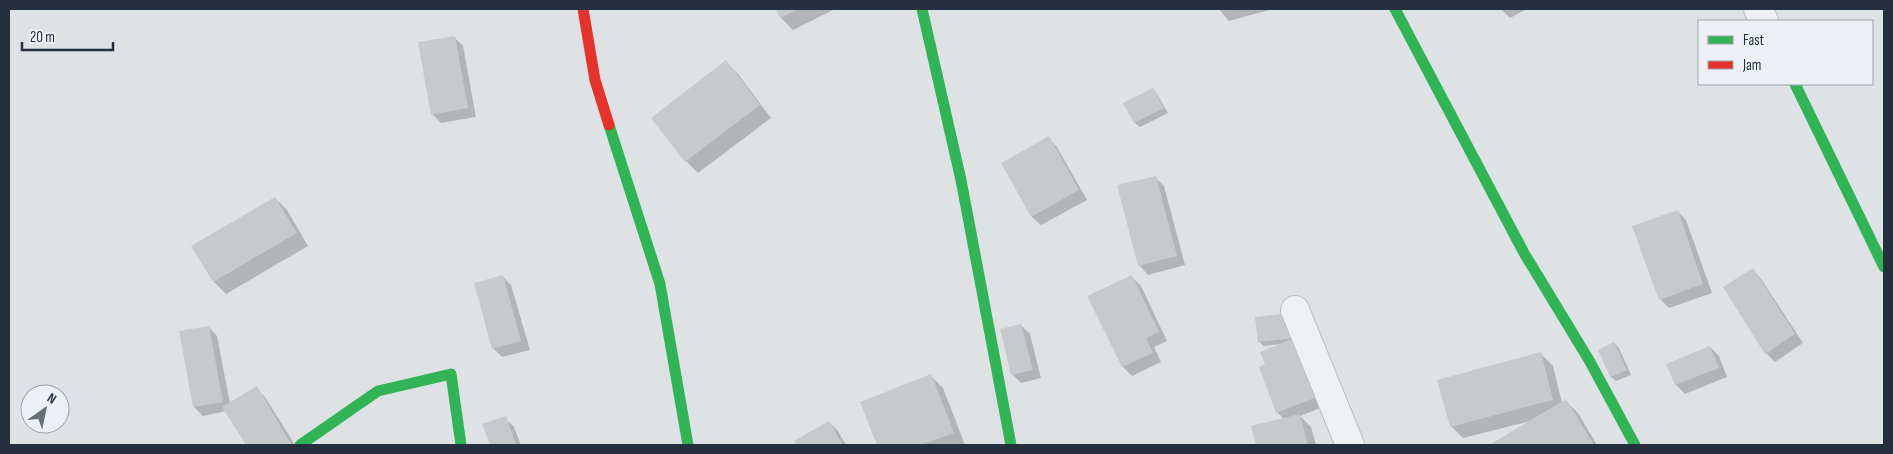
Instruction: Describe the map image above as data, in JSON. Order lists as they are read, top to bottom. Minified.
{"legend":["Fast","Jam"],"scale_bar":"20 m","north":"top right"}
